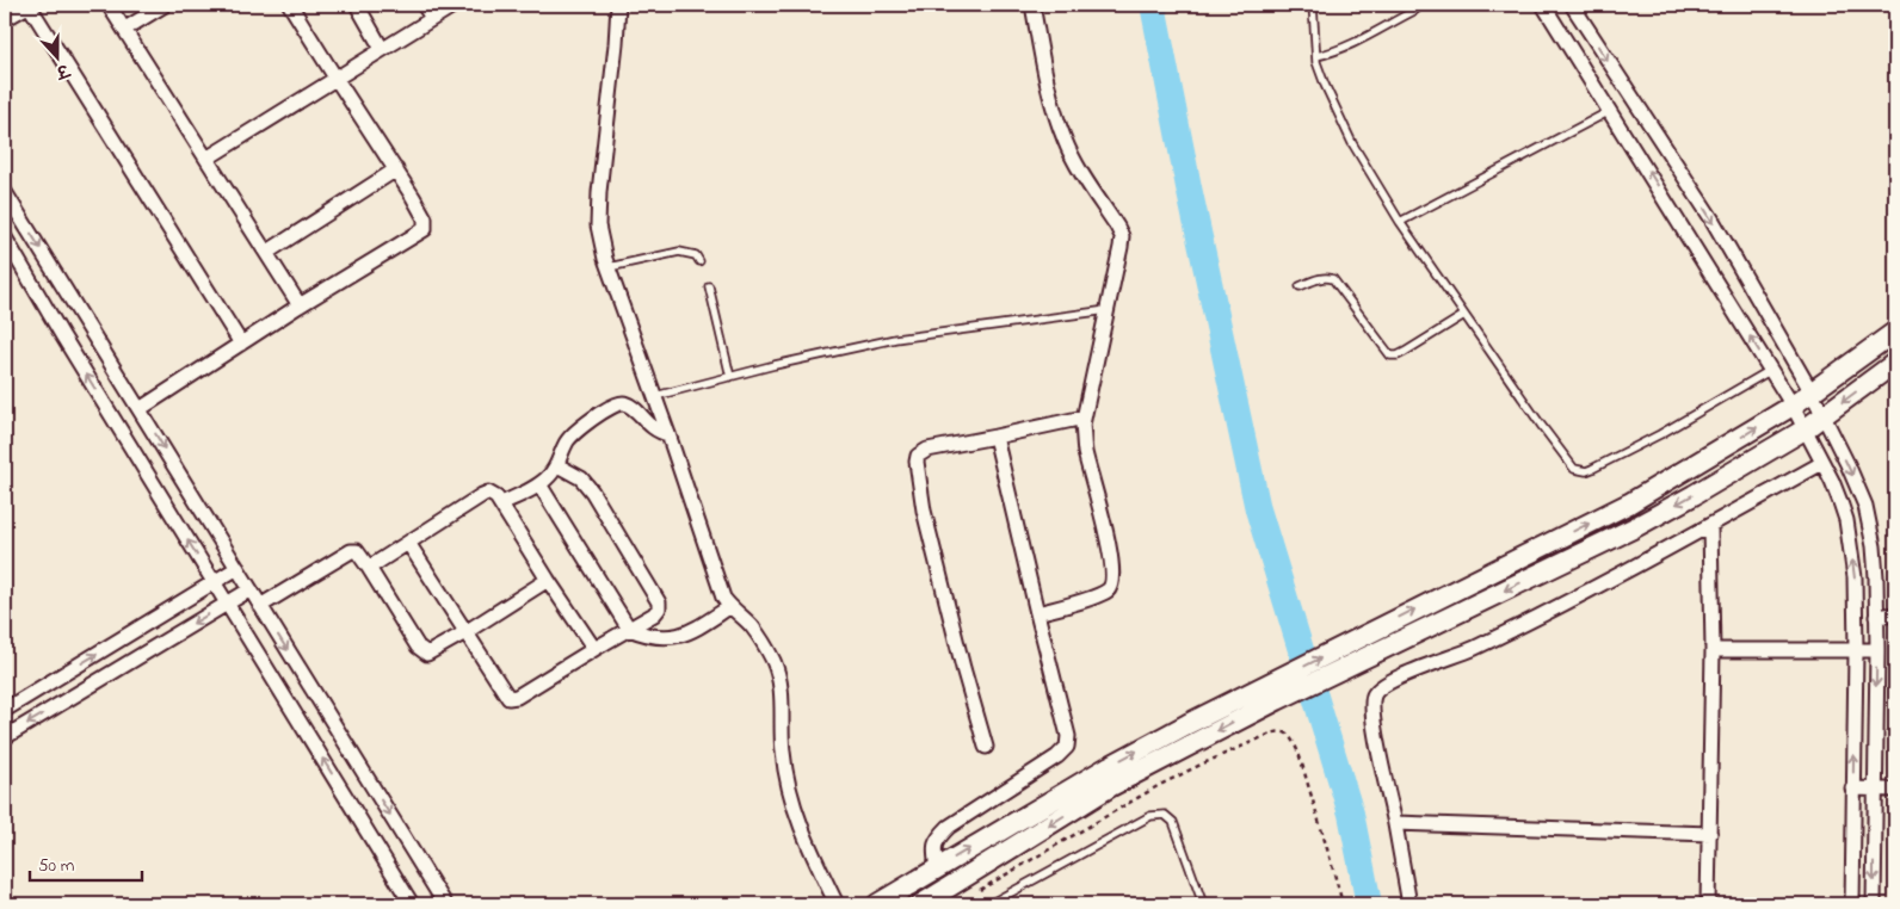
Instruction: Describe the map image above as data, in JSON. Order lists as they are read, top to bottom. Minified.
{"scale_bar":"50 m","north":"bottom"}
